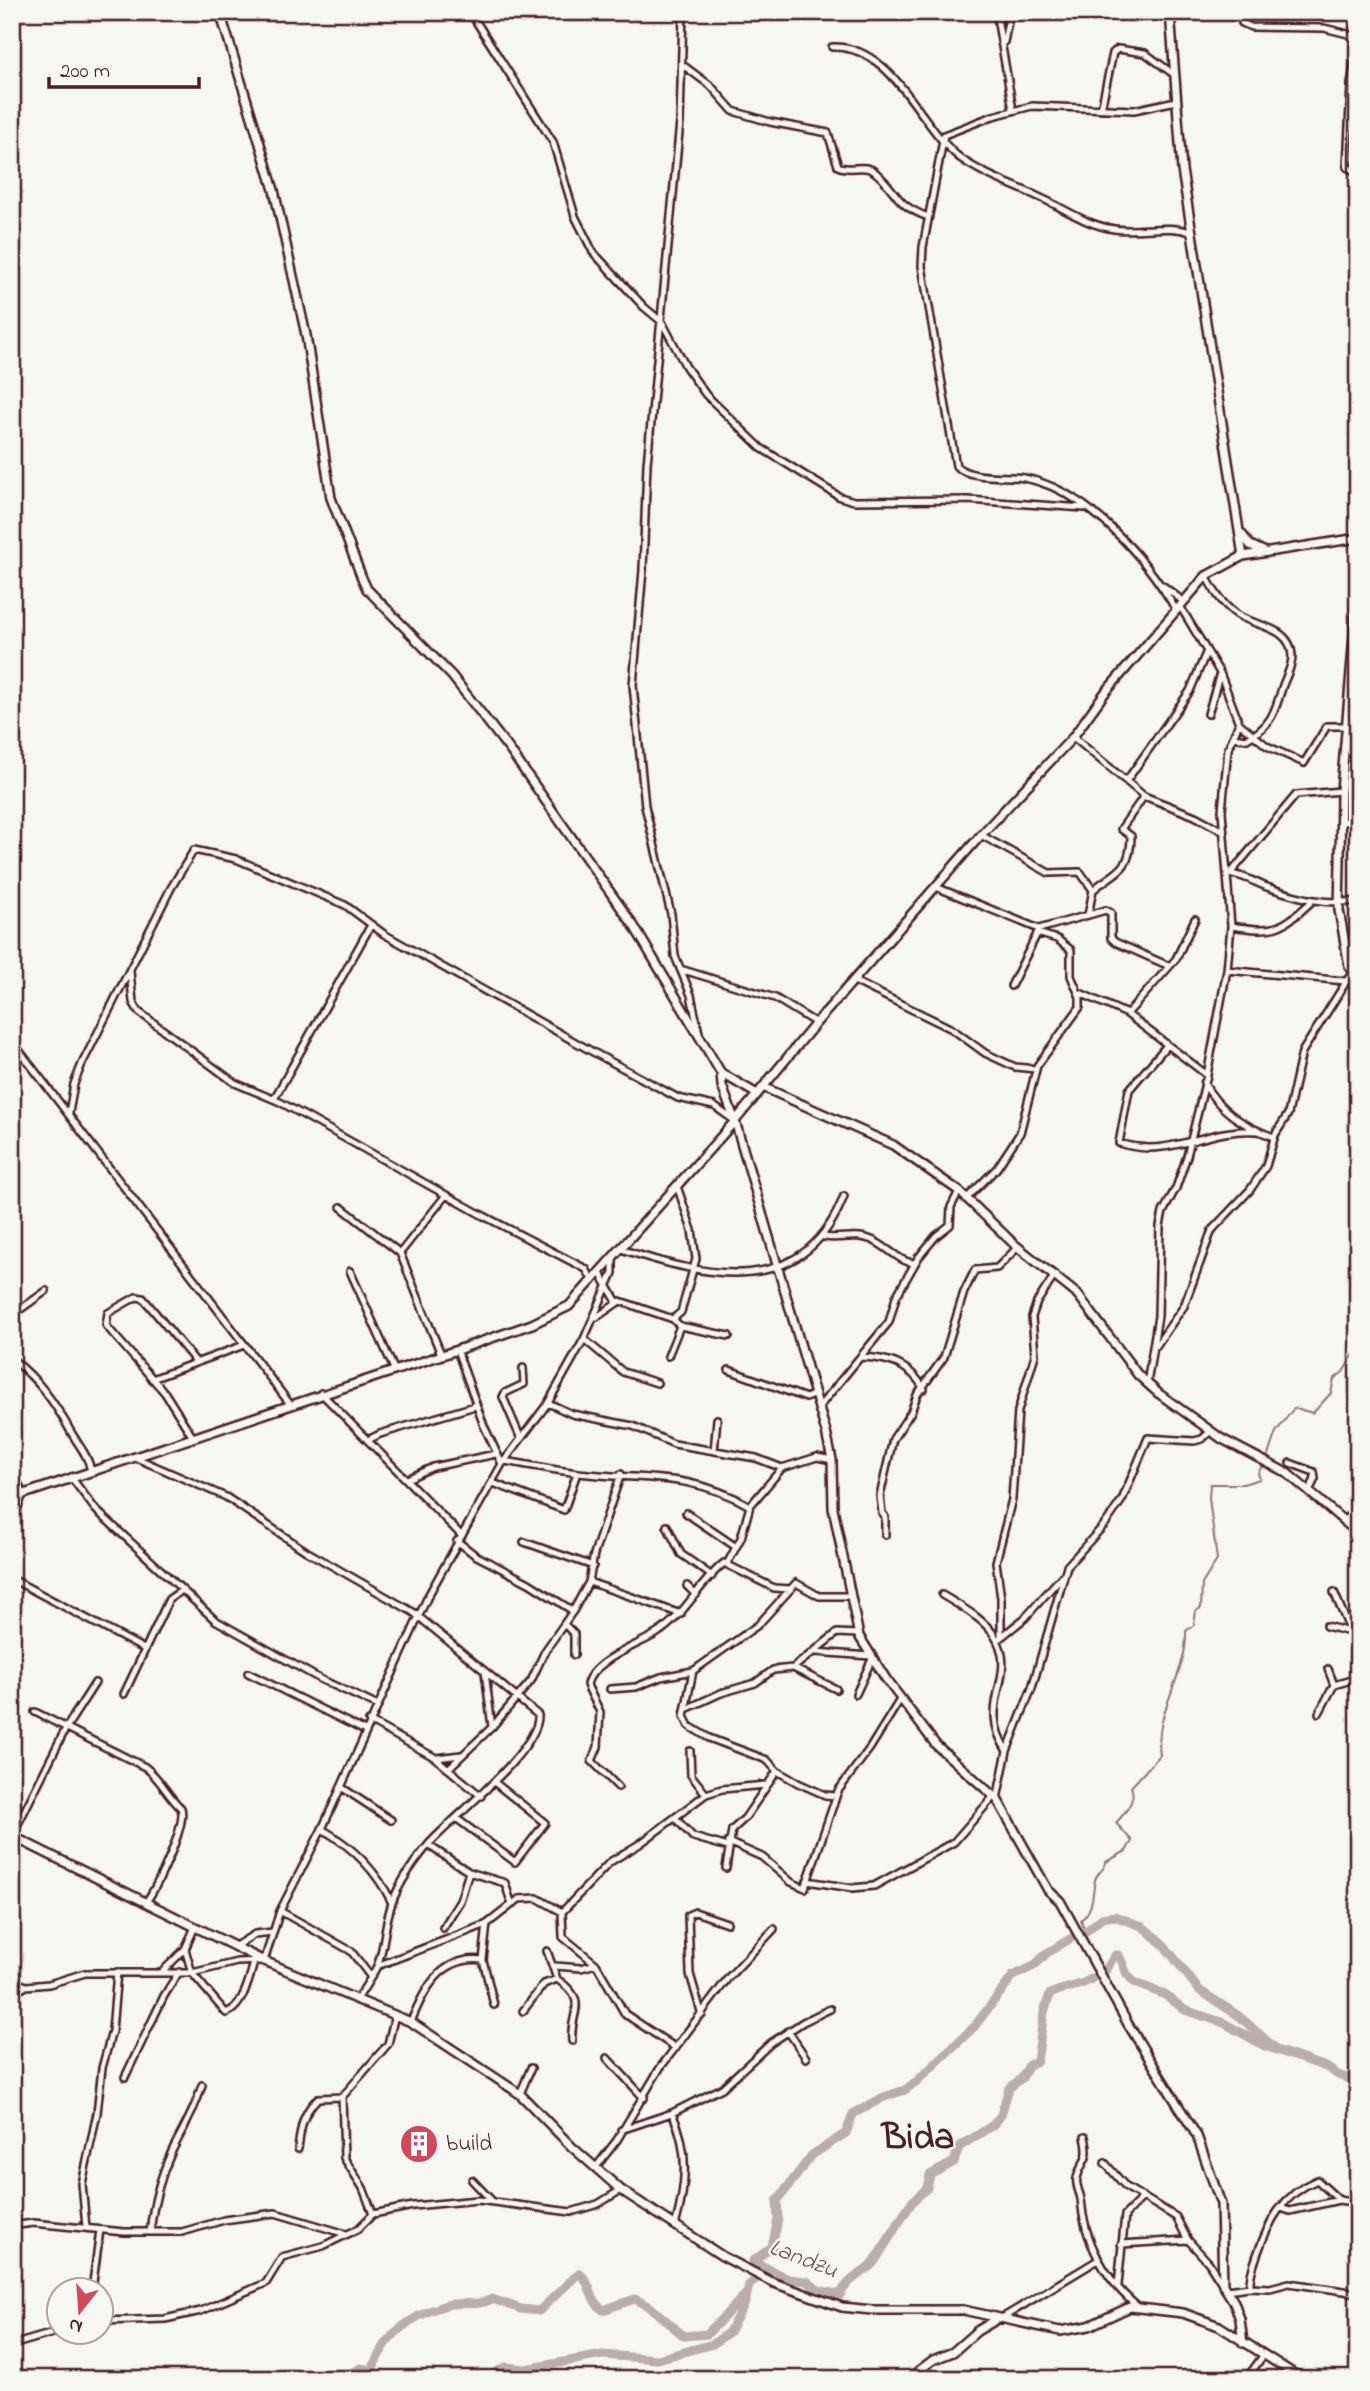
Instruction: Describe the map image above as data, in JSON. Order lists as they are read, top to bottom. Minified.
{"districts":["Bida"],"water":["Landzu"],"places":{"building":["build"]},"scale_bar":"200 m","north":"bottom"}
